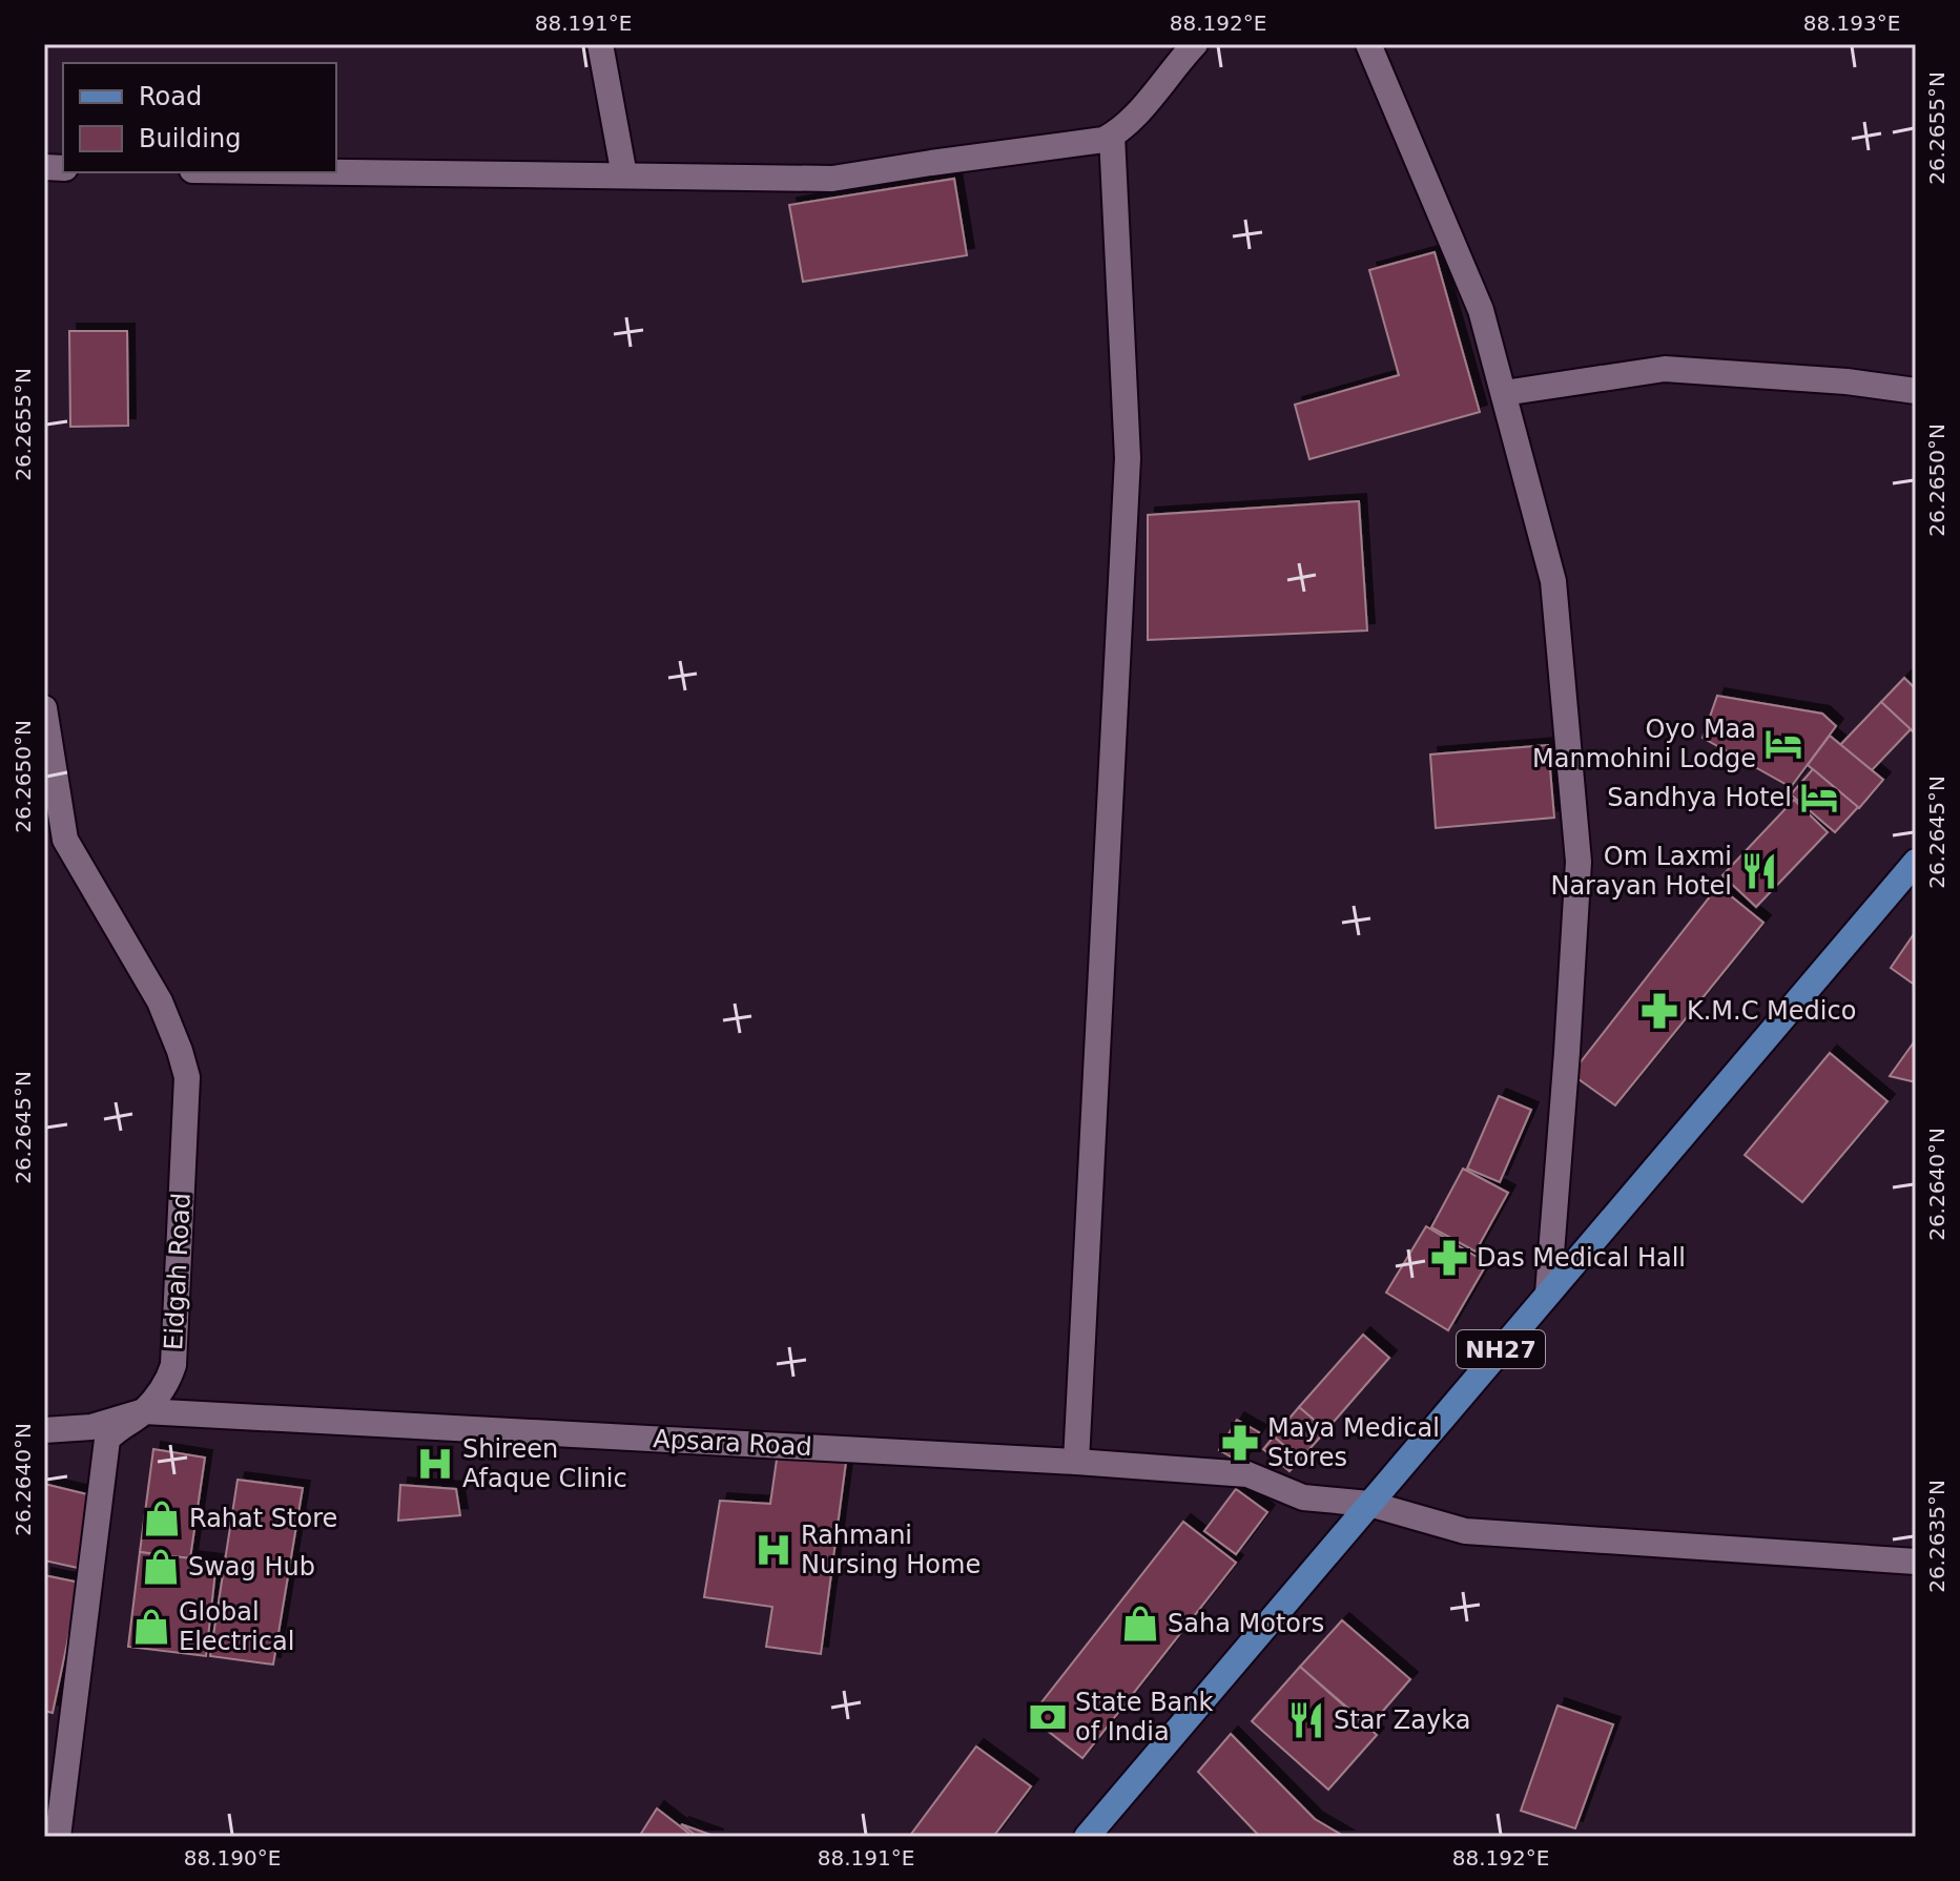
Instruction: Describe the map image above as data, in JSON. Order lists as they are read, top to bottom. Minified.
{"streets":{"main road":["NH27"],"street":["Eidgah Road","Apsara Road"]},"crossings":[["Eidgah Road","Apsara Road"],["NH27","Apsara Road"]],"places":{"hotel":["Oyo Maa Manmohini Lodge","Sandhya Hotel"],"restaurant":["Om Laxmi Narayan Hotel","Star Zayka"],"pharmacy":["K.M.C Medico","Das Medical Hall","Maya Medical Stores"],"hospital":["Shireen Afaque Clinic","Rahmani Nursing Home"],"shop":["Rahat Store","Swag Hub","Saha Motors","Global Electrical"],"bank":["State Bank of India"]},"legend":["Road","Building"],"coordinates":["88.191°E","88.192°E","88.193°E","26.2655°N","26.2650°N","26.2645°N","26.2640°N","26.2635°N","88.190°E"]}
